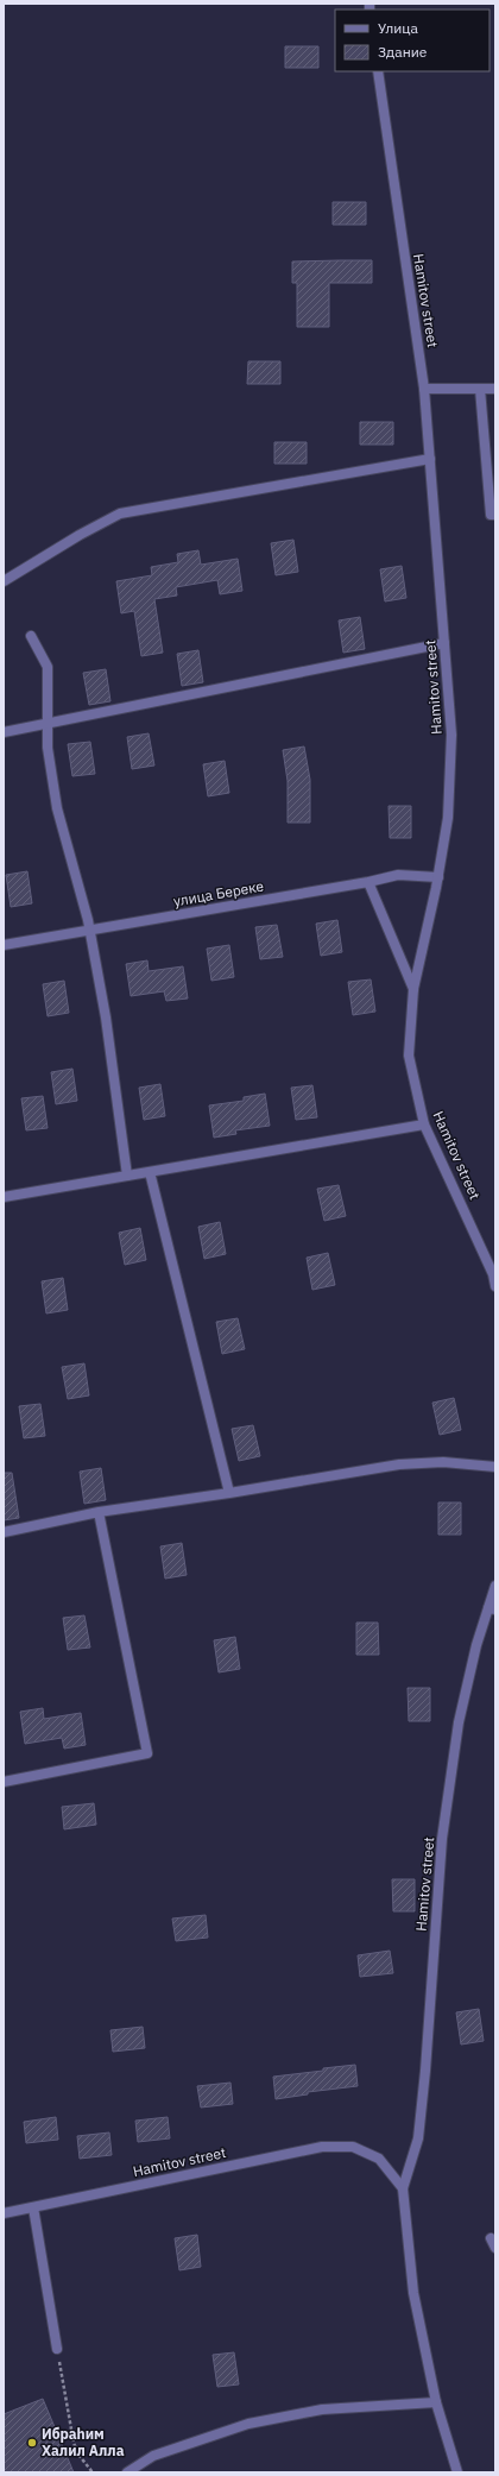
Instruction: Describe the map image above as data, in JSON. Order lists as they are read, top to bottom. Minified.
{"streets":{"street":["Hamitov street","улица Береке"]},"crossings":[["Hamitov street","улица Береке"]],"places":["Ибраһим Халил Алла"],"legend":["Улица","Здание"]}
